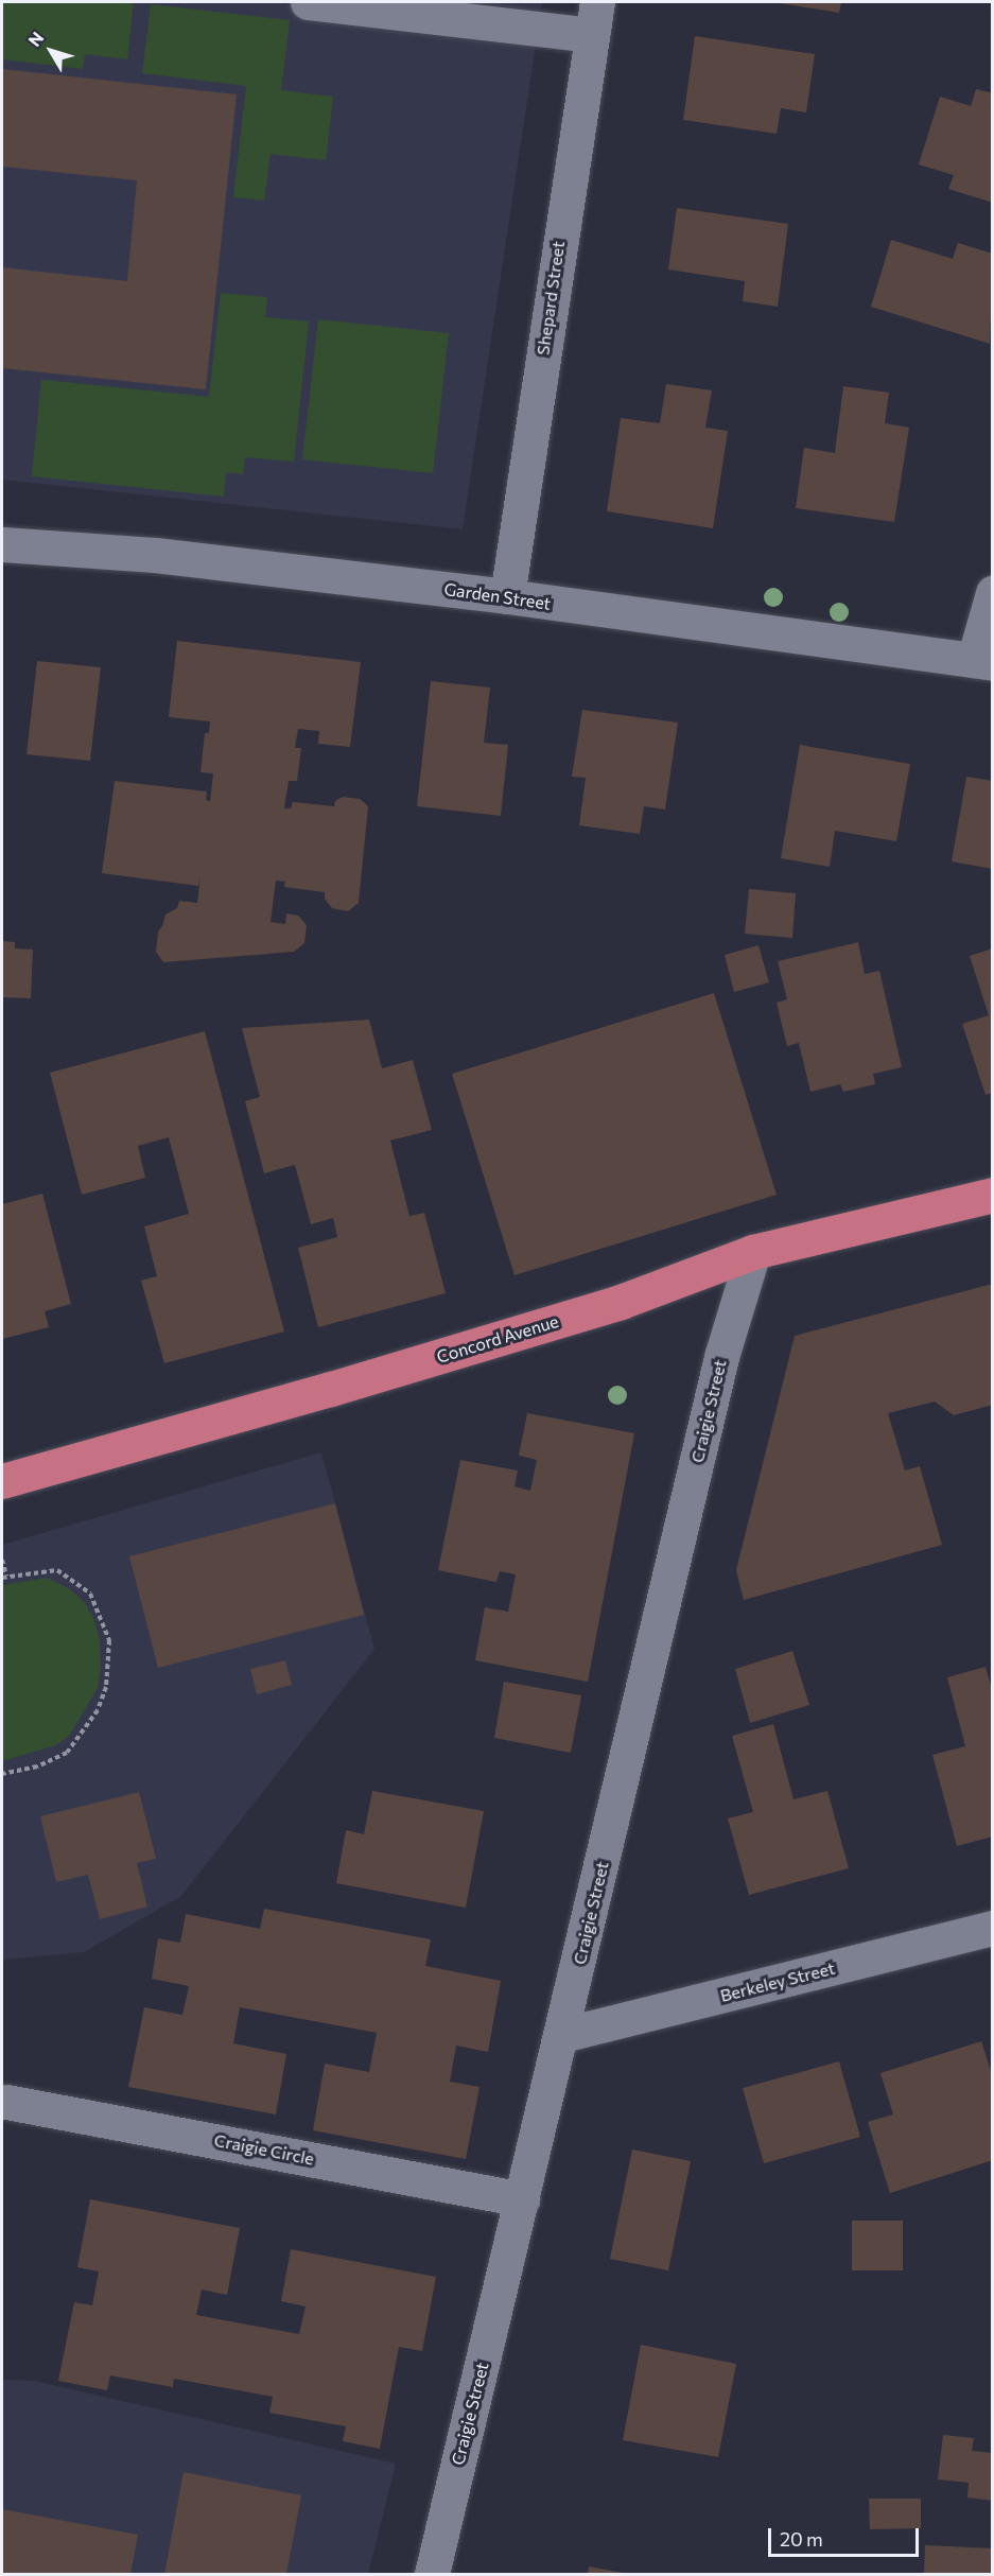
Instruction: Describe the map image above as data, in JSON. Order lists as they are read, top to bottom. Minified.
{"streets":{"main road":["Concord Avenue"],"street":["Shepard Street","Garden Street","Craigie Street","Berkeley Street","Craigie Circle"]},"crossings":[["Shepard Street","Garden Street"],["Concord Avenue","Craigie Street"],["Craigie Street","Berkeley Street"],["Craigie Street","Craigie Circle"]],"scale_bar":"20 m","north":"top left"}
